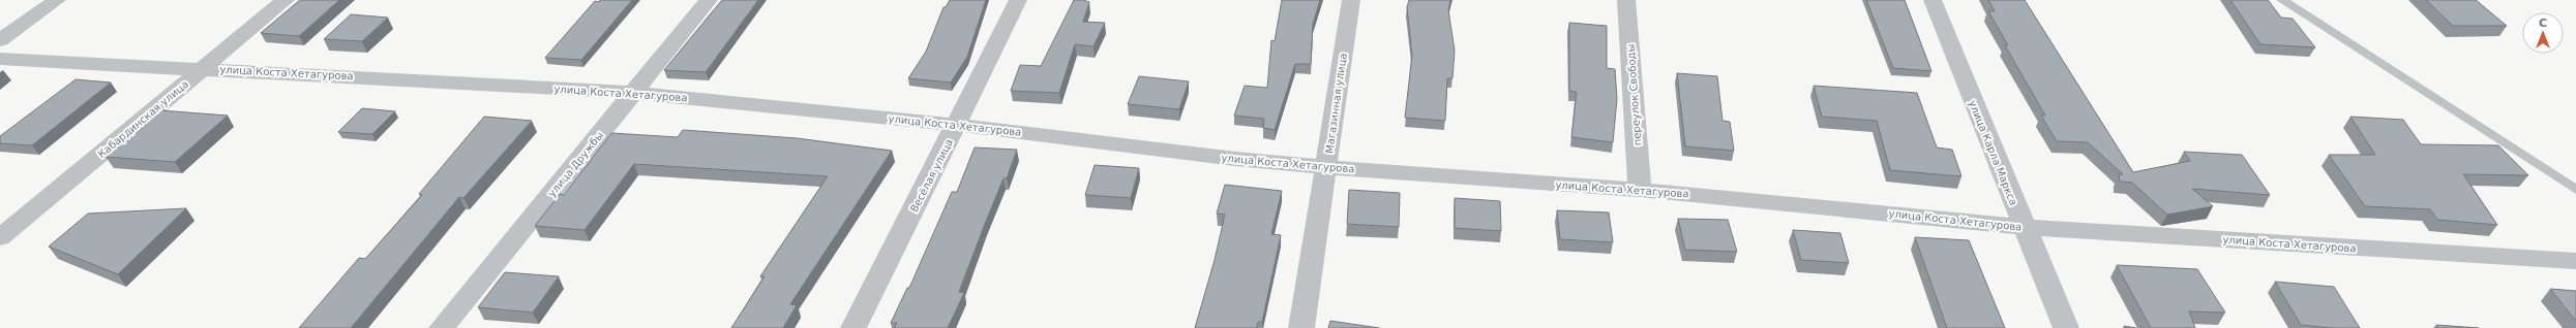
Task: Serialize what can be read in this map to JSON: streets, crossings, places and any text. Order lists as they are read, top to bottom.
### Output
{
  "streets": {
    "street": [
      "улица Коста Хетагурова",
      "переулок Свободы",
      "Магазинная улица",
      "Кабардинская улица",
      "улица Карла Маркса",
      "улица Дружбы",
      "Весёлая улица"
    ]
  },
  "crossings": [
    ["улица Коста Хетагурова", "переулок Свободы"],
    ["улица Коста Хетагурова", "Магазинная улица"],
    ["улица Коста Хетагурова", "Кабардинская улица"],
    ["улица Коста Хетагурова", "улица Карла Маркса"],
    ["улица Коста Хетагурова", "улица Дружбы"],
    ["улица Коста Хетагурова", "Весёлая улица"]
  ],
  "north": "top"
}
